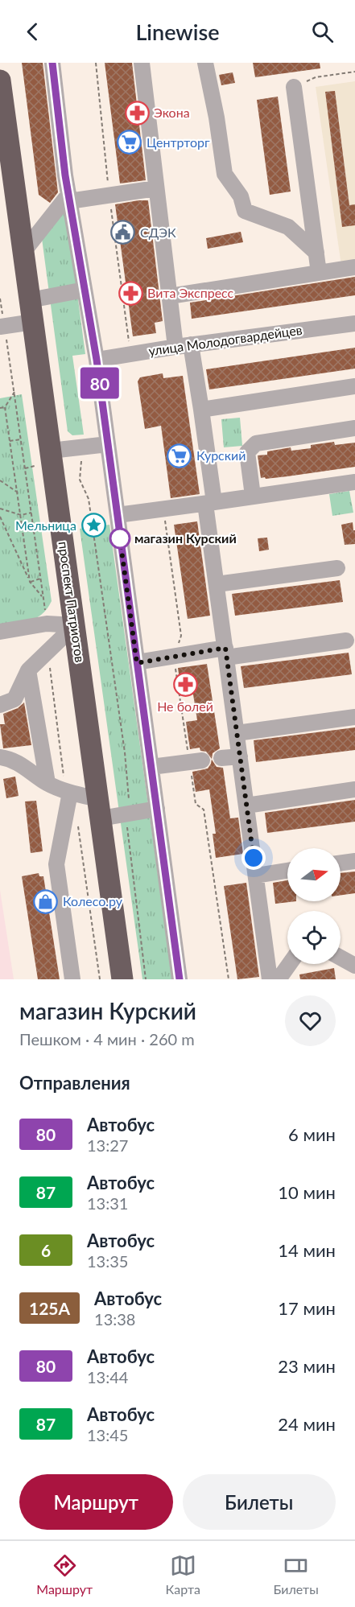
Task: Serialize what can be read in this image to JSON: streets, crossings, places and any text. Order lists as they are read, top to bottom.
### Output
{
  "streets": {
    "highway": ["проспект Патриотов"],
    "street": ["улица Молодогвардейцев"]
  },
  "places": {
    "pharmacy": ["Экона", "Вита Экспресс", "Не болей"],
    "supermarket": ["Центрторг", "Курский"],
    "public building": ["СДЭК"],
    "place": ["Мельница"],
    "other": ["магазин Курский"],
    "shop": ["Колесо.ру"]
  },
  "lines": ["bus line 80"],
  "north": "right",
  "page": {
    "header": "Linewise",
    "on_map": "80",
    "heading": [
      ["магазин Курский", "Пешком · 4 мин · 260 m"],
      "Отправления"
    ],
    "list": [
      {
        "mark": "80",
        "name": "Автобус",
        "note": "13:27",
        "value": "6 мин"
      },
      {
        "mark": "87",
        "name": "Автобус",
        "note": "13:31",
        "value": "10 мин"
      },
      {
        "mark": "6",
        "name": "Автобус",
        "note": "13:35",
        "value": "14 мин"
      },
      {
        "mark": "125А",
        "name": "Автобус",
        "note": "13:38",
        "value": "17 мин"
      },
      {
        "mark": "80",
        "name": "Автобус",
        "note": "13:44",
        "value": "23 мин"
      },
      {
        "mark": "87",
        "name": "Автобус",
        "note": "13:45",
        "value": "24 мин"
      }
    ],
    "buttons": ["Маршрут", "Билеты"],
    "tabs": ["Маршрут", "Карта", "Билеты"]
  }
}
